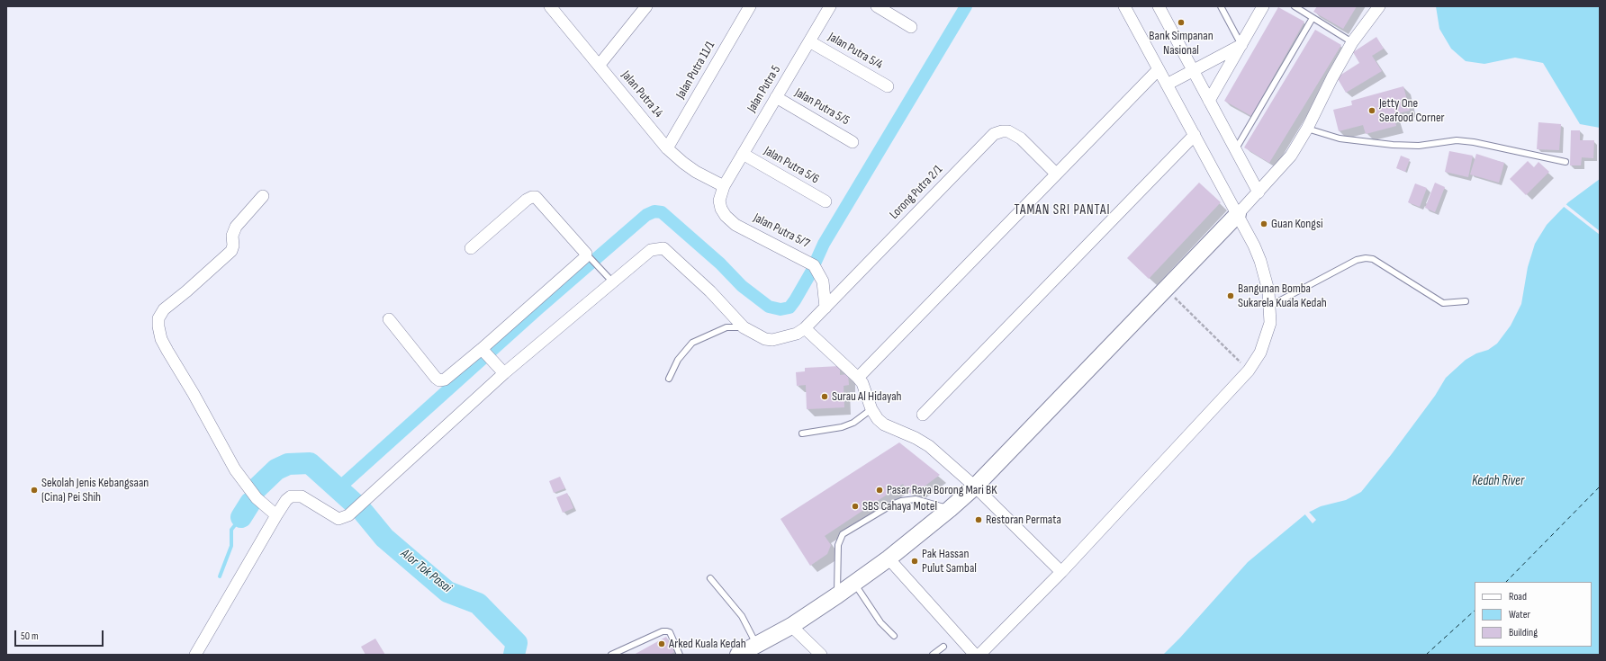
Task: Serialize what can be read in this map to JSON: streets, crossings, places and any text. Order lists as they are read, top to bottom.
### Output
{
  "streets": {
    "street": [
      "Jalan Putra 5/4",
      "Jalan Putra 11/1",
      "Jalan Putra 5",
      "Jalan Putra 14",
      "Jalan Putra 5/5",
      "Jalan Putra 5/6",
      "Lorong Putra 2/1",
      "Jalan Putra 5/7"
    ]
  },
  "crossings": [
    ["Jalan Putra 5/4", "Jalan Putra 5"],
    ["Jalan Putra 11/1", "Jalan Putra 14"],
    ["Jalan Putra 5", "Jalan Putra 14"],
    ["Jalan Putra 5", "Jalan Putra 5/5"],
    ["Jalan Putra 5", "Jalan Putra 5/6"],
    ["Jalan Putra 5", "Jalan Putra 5/7"],
    ["Jalan Putra 14", "Jalan Putra 5/7"],
    ["Lorong Putra 2/1", "Jalan Putra 5/7"]
  ],
  "districts": ["TAMAN SRI PANTAI"],
  "water": ["Kedah River", "Alor Tok Pasai"],
  "places": [
    "Bank Simpanan Nasional",
    "Jetty One Seafood Corner",
    "Guan Kongsi",
    "Bangunan Bomba Sukarela Kuala Kedah",
    "Surau Al Hidayah",
    "Sekolah Jenis Kebangsaan (Cina) Pei Shih",
    "Pasar Raya Borong Mari BK",
    "SBS Cahaya Motel",
    "Restoran Permata",
    "Pak Hassan Pulut Sambal",
    "Arked Kuala Kedah"
  ],
  "legend": ["Road", "Water", "Building"],
  "scale_bar": "50 m"
}
